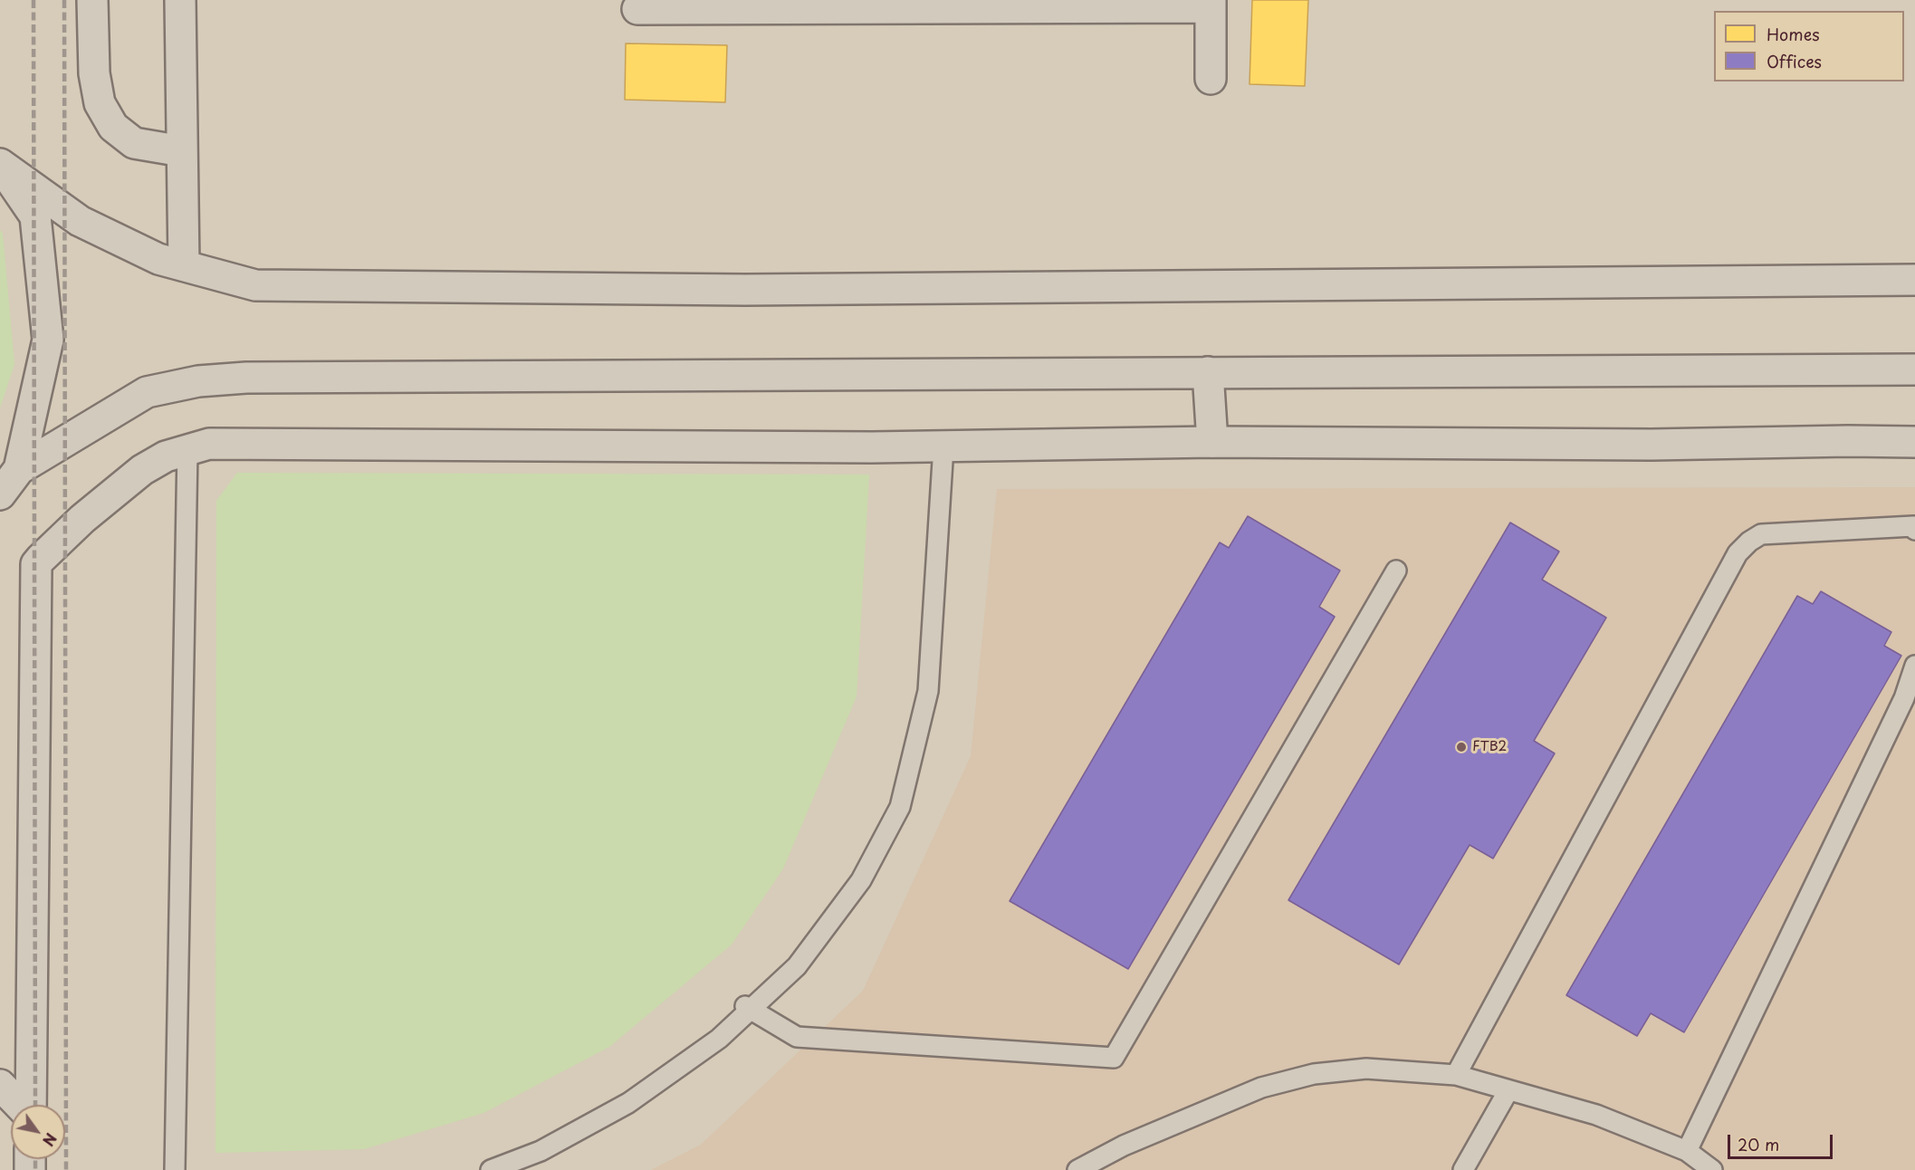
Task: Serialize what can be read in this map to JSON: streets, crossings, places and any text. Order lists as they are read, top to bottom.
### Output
{
  "places": ["FTB2"],
  "legend": ["Homes", "Offices"],
  "scale_bar": "20 m",
  "north": "bottom right"
}
